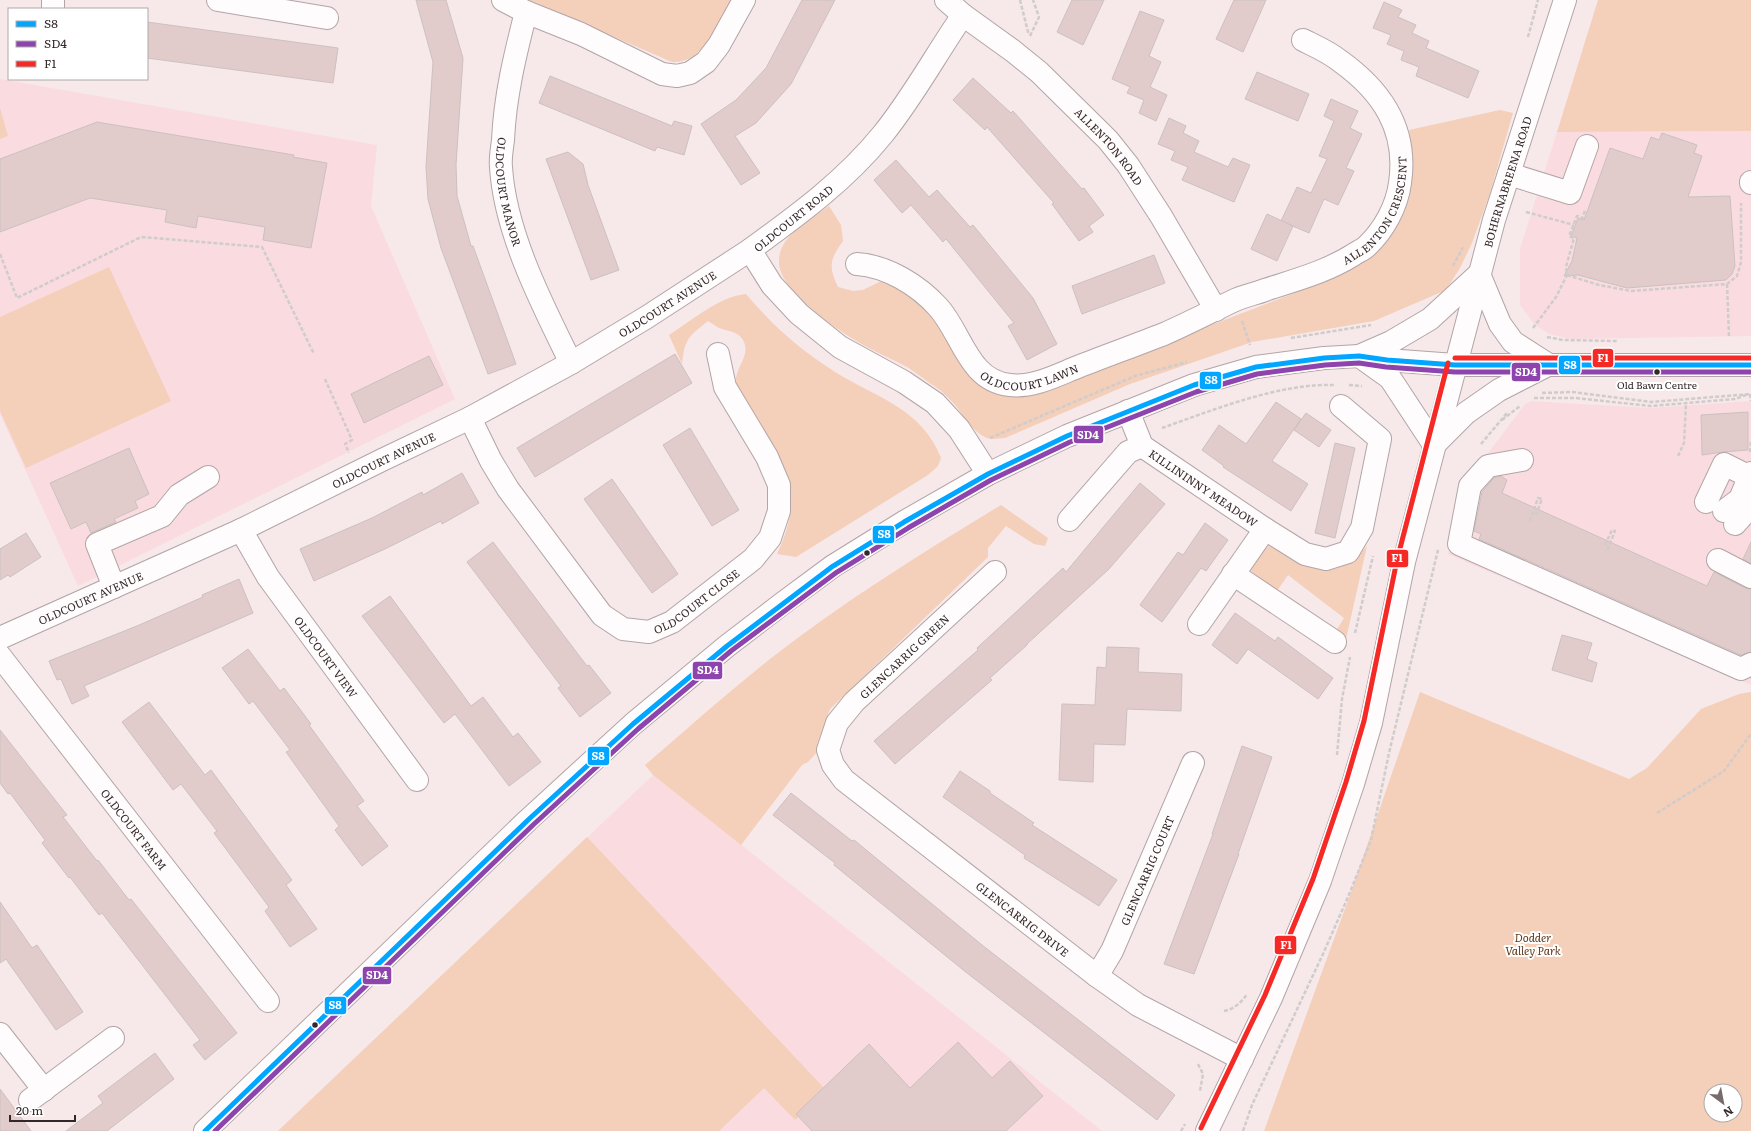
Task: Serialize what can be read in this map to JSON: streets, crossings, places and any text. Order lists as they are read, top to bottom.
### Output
{
  "streets": {
    "street": [
      "ALLENTON ROAD",
      "BOHERNABREENA ROAD",
      "OLDCOURT MANOR",
      "ALLENTON CRESCENT",
      "OLDCOURT ROAD",
      "OLDCOURT AVENUE",
      "OLDCOURT LAWN",
      "KILLININNY MEADOW",
      "OLDCOURT CLOSE",
      "GLENCARRIG GREEN",
      "OLDCOURT VIEW",
      "OLDCOURT FARM",
      "GLENCARRIG COURT",
      "GLENCARRIG DRIVE"
    ]
  },
  "crossings": [
    ["ALLENTON ROAD", "ALLENTON CRESCENT"],
    ["ALLENTON ROAD", "OLDCOURT ROAD"],
    ["ALLENTON ROAD", "OLDCOURT LAWN"],
    ["BOHERNABREENA ROAD", "GLENCARRIG DRIVE"],
    ["OLDCOURT MANOR", "OLDCOURT AVENUE"],
    ["ALLENTON CRESCENT", "OLDCOURT LAWN"],
    ["OLDCOURT ROAD", "OLDCOURT AVENUE"],
    ["OLDCOURT AVENUE", "OLDCOURT CLOSE"],
    ["OLDCOURT AVENUE", "OLDCOURT VIEW"],
    ["GLENCARRIG GREEN", "GLENCARRIG DRIVE"],
    ["GLENCARRIG COURT", "GLENCARRIG DRIVE"]
  ],
  "parks": ["Dodder Valley Park"],
  "places": ["Old Bawn Centre"],
  "lines": ["transit line S8", "transit line F1", "transit line SD4"],
  "legend": ["S8", "SD4", "F1"],
  "scale_bar": "20 m",
  "north": "bottom right"
}
